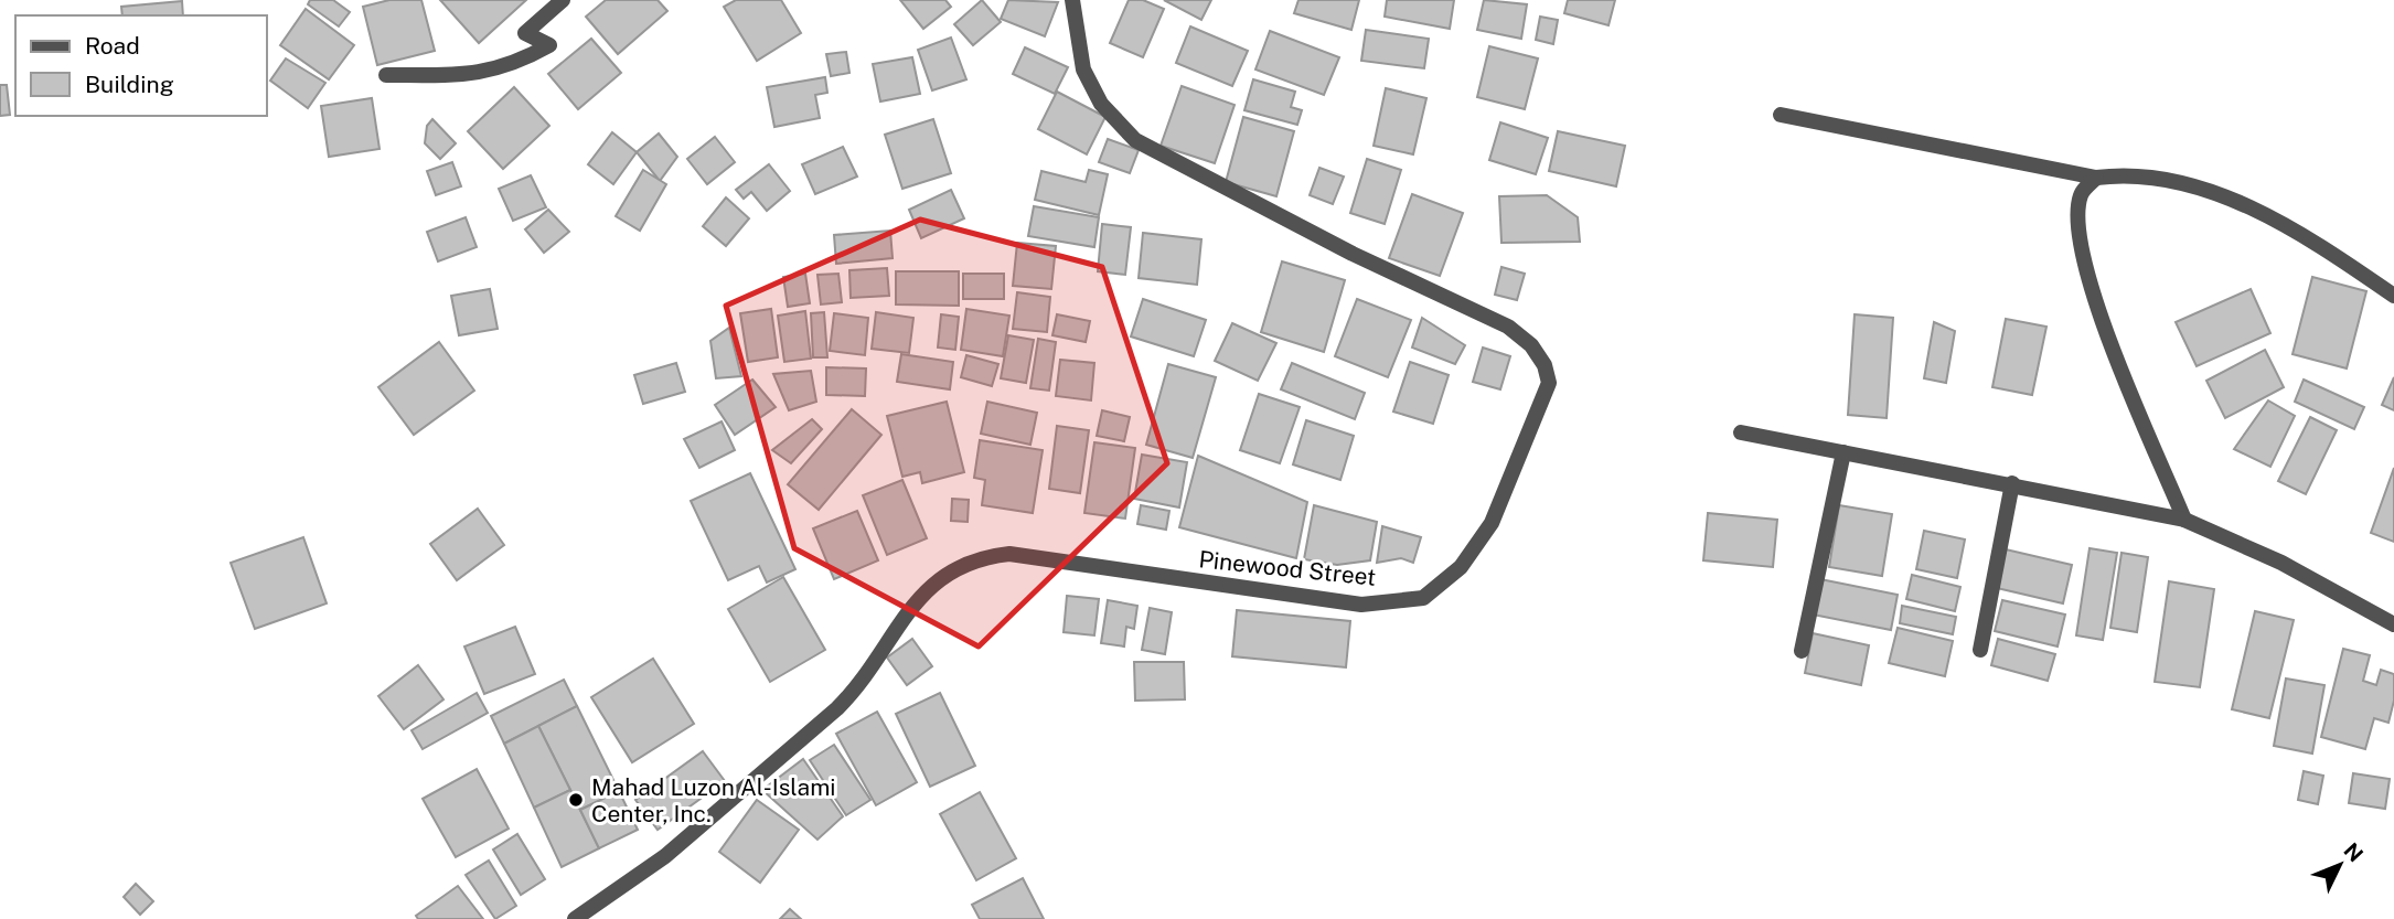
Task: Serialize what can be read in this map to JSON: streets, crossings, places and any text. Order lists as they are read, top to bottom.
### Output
{
  "streets": {
    "street": ["Pinewood Street"]
  },
  "places": ["Mahad Luzon Al-Islami Center, Inc."],
  "legend": ["Road", "Building"],
  "north": "top right"
}
